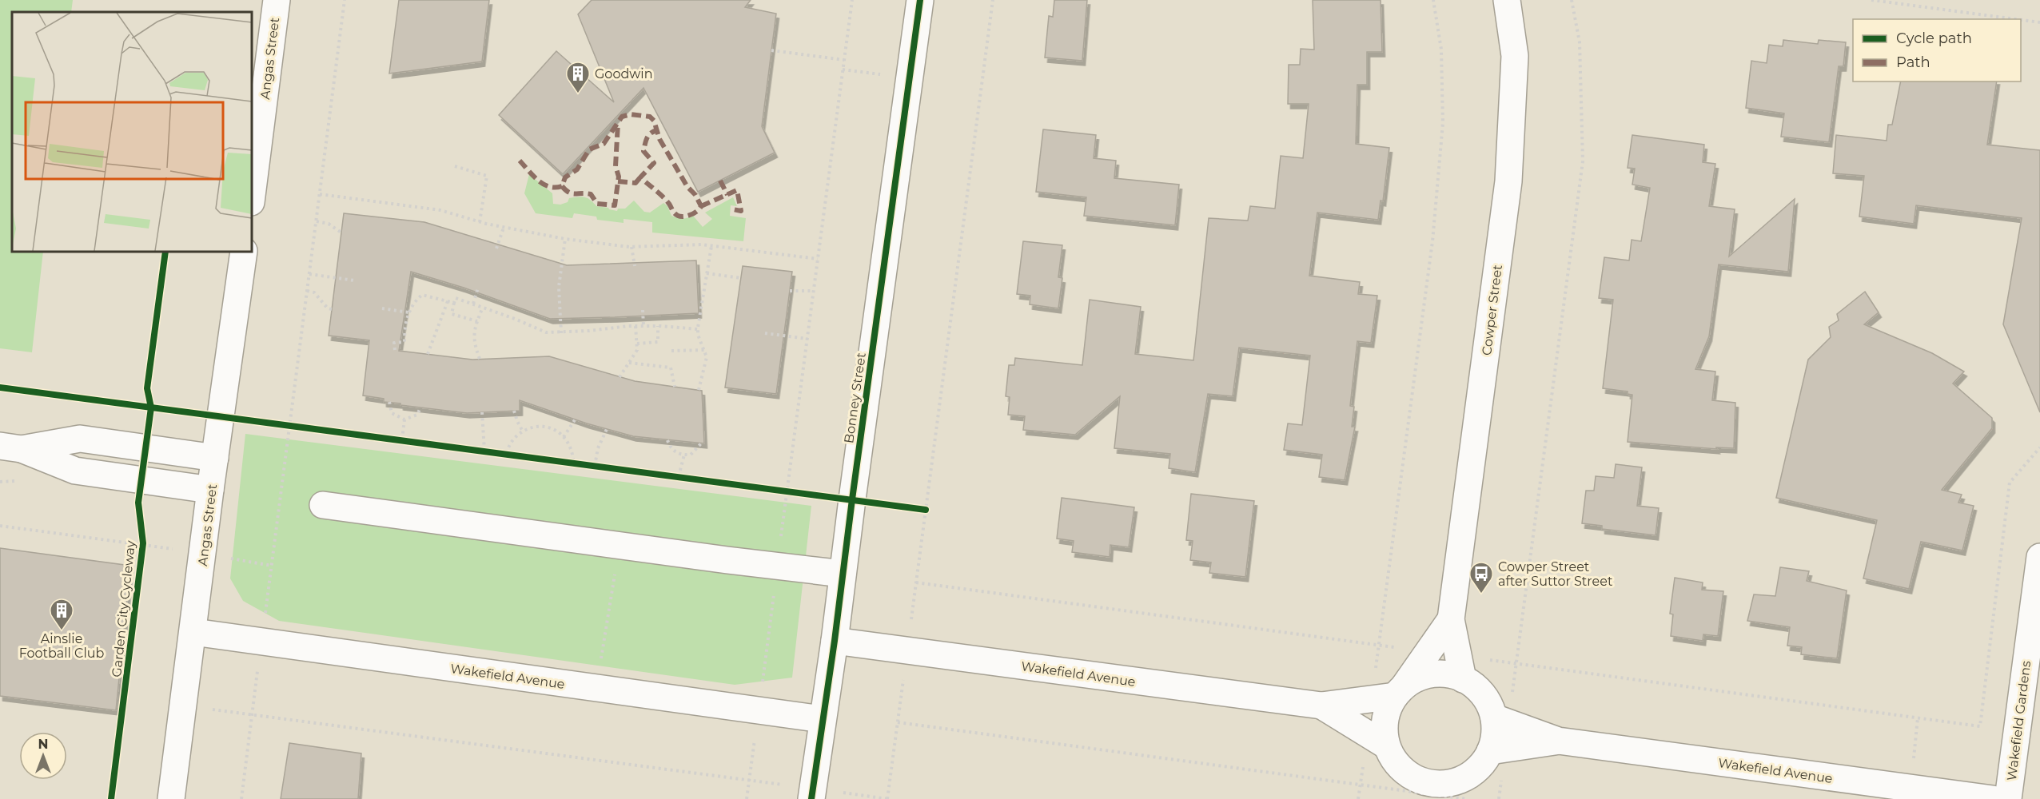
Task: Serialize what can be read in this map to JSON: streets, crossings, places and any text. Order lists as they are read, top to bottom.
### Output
{
  "streets": {
    "street": [
      "Angas Street",
      "Cowper Street",
      "Bonney Street",
      "Wakefield Avenue",
      "Wakefield Gardens"
    ],
    "cycle path": ["Garden City Cycleway"]
  },
  "crossings": [
    ["Angas Street", "Wakefield Avenue"],
    ["Cowper Street", "Wakefield Avenue"],
    ["Bonney Street", "Wakefield Avenue"]
  ],
  "places": {
    "building": ["Goodwin", "Ainslie Football Club"],
    "bus stop": ["Cowper Street after Suttor Street"]
  },
  "legend": ["Cycle path", "Path"],
  "north": "top"
}
